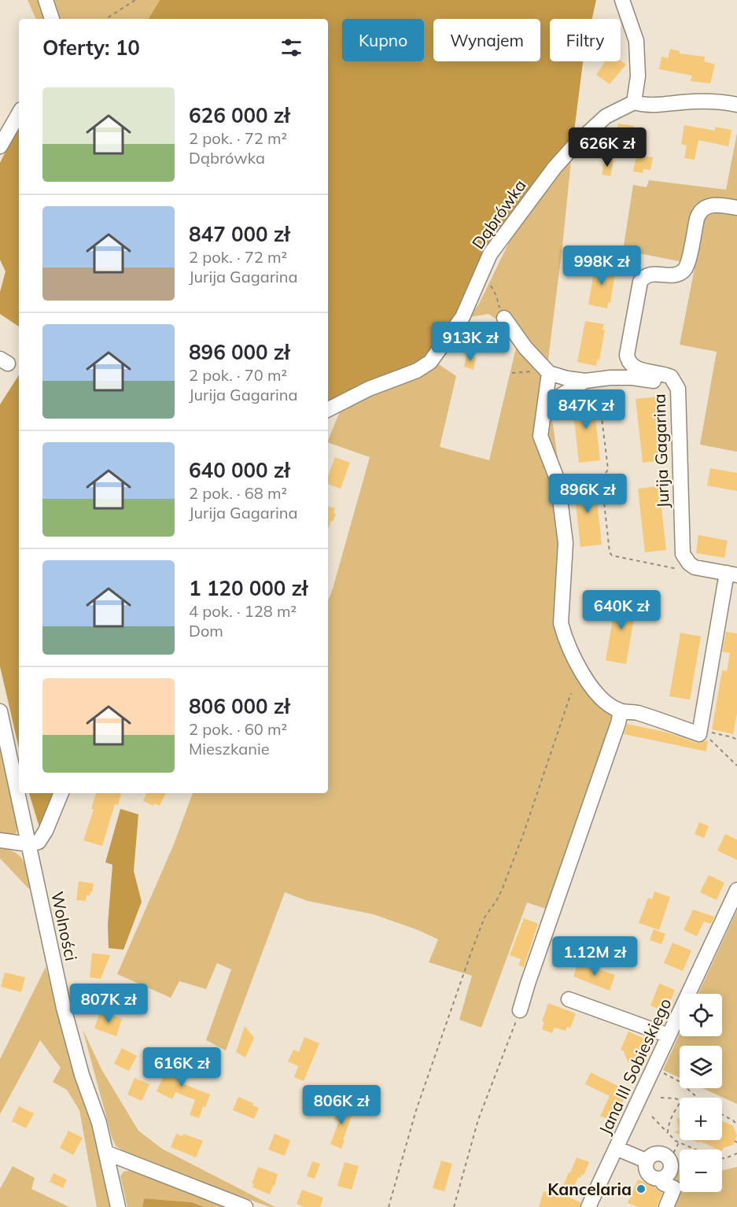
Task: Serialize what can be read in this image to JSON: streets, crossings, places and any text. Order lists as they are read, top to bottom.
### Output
{
  "streets": {
    "street": [
      "Dąbrówka",
      "Jurija Gagarina",
      "Wolności",
      "Jana III Sobieskiego"
    ]
  },
  "places": ["Kancelaria"],
  "page": {
    "chip": ["Kupno", "Wynajem", "Filtry"],
    "heading": "Oferty: 10",
    "list": [
      {
        "name": "626 000 zł",
        "note": "2 pok. · 72 m² · Dąbrówka"
      },
      {
        "name": "847 000 zł",
        "note": "2 pok. · 72 m² · Jurija Gagarina"
      },
      {
        "name": "896 000 zł",
        "note": "2 pok. · 70 m² · Jurija Gagarina"
      },
      {
        "name": "640 000 zł",
        "note": "2 pok. · 68 m² · Jurija Gagarina"
      },
      {
        "name": "1 120 000 zł",
        "note": "4 pok. · 128 m² · Dom"
      },
      {
        "name": "806 000 zł",
        "note": "2 pok. · 60 m² · Mieszkanie"
      }
    ],
    "price": [
      "626K zł",
      "998K zł",
      "913K zł",
      "847K zł",
      "896K zł",
      "640K zł",
      "1.12M zł",
      "807K zł",
      "616K zł",
      "806K zł"
    ],
    "map_buttons": ["+", "−"]
  }
}
